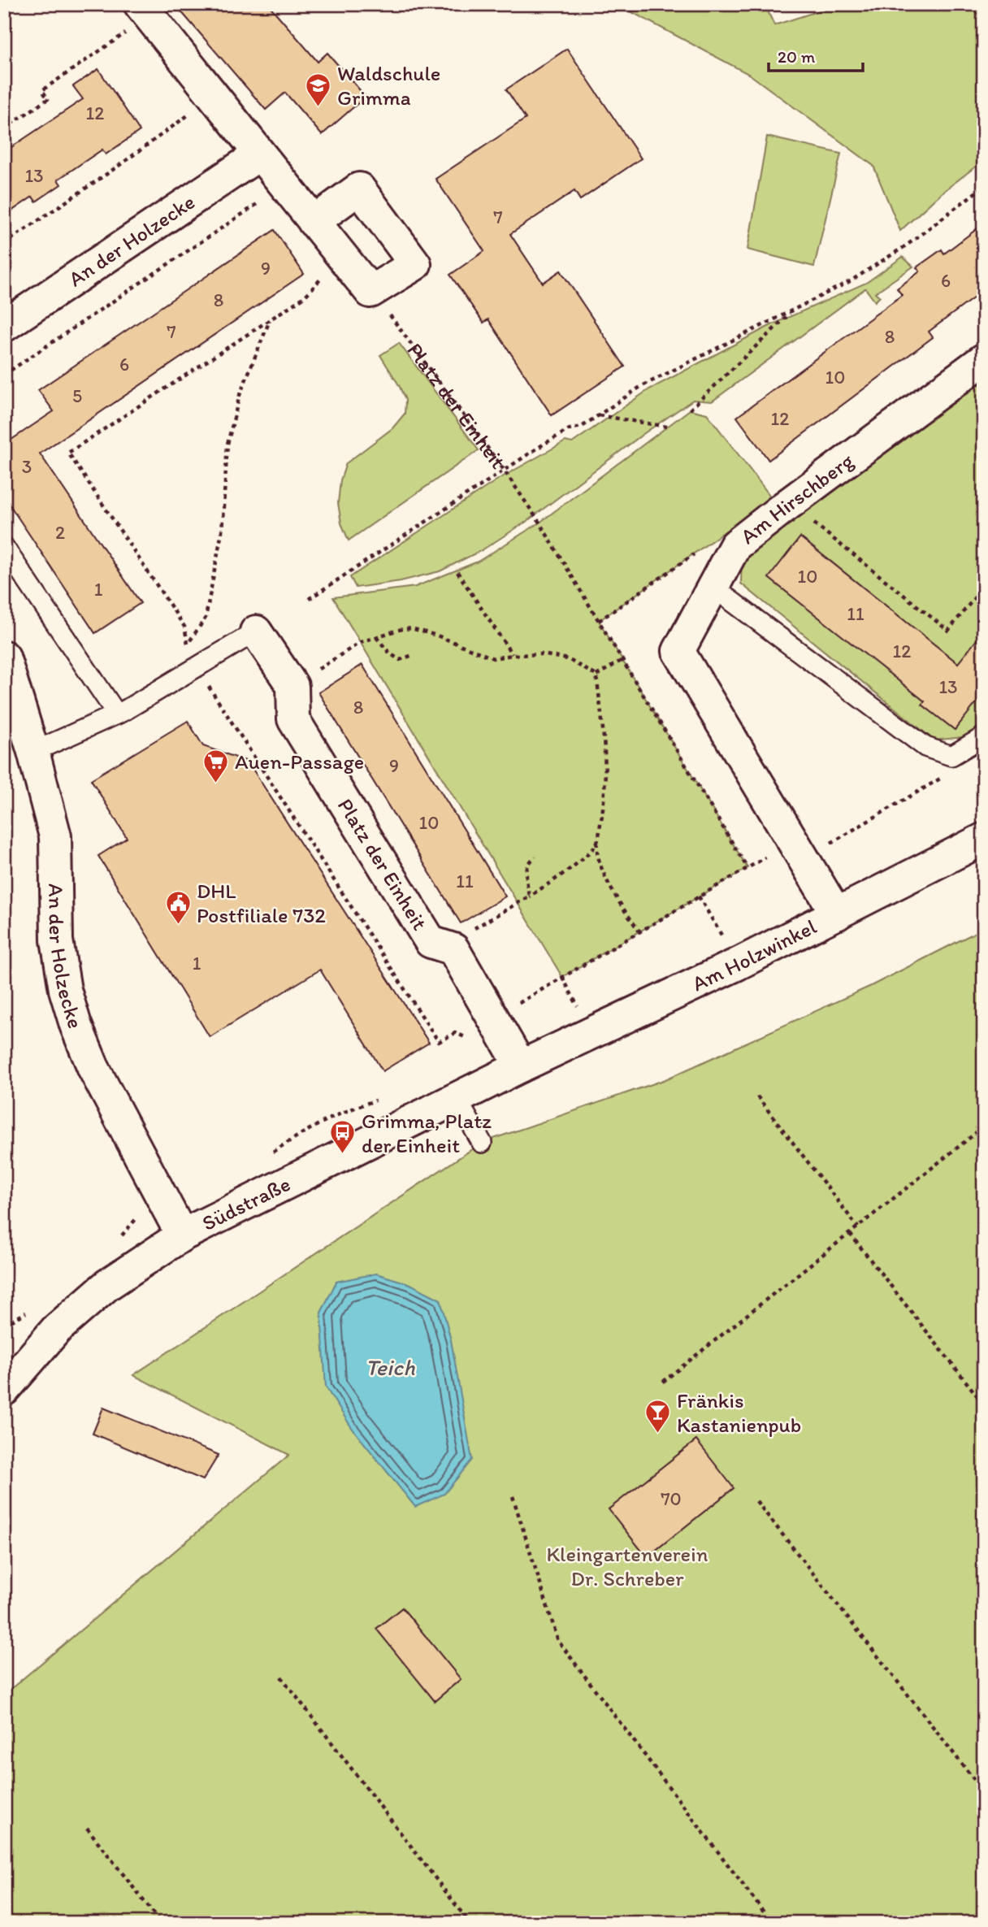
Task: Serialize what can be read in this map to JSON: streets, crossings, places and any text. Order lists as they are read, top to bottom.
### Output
{
  "streets": {
    "street": [
      "An der Holzecke",
      "Platz der Einheit",
      "Am Hirschberg",
      "Am Holzwinkel",
      "Südstraße"
    ]
  },
  "crossings": [
    ["An der Holzecke", "Platz der Einheit"],
    ["An der Holzecke", "Südstraße"],
    ["Platz der Einheit", "Am Holzwinkel"],
    ["Platz der Einheit", "Südstraße"],
    ["Am Hirschberg", "Am Holzwinkel"],
    ["Am Holzwinkel", "Südstraße"]
  ],
  "water": ["Teich"],
  "parks": ["Kleingartenverein Dr. Schreber"],
  "places": {
    "school or university": ["Waldschule Grimma"],
    "supermarket": ["Auen-Passage"],
    "public building": ["DHL Postfiliale 732"],
    "bus stop": ["Grimma, Platz der Einheit"],
    "bar": ["Fränkis Kastanienpub"]
  },
  "house_numbers": [
    "12",
    "13",
    "7",
    "9",
    "6",
    "8",
    "7",
    "8",
    "6",
    "10",
    "5",
    "12",
    "3",
    "2",
    "10",
    "1",
    "11",
    "12",
    "13",
    "8",
    "9",
    "10",
    "11",
    "1",
    "70"
  ],
  "scale_bar": "20 m"
}
